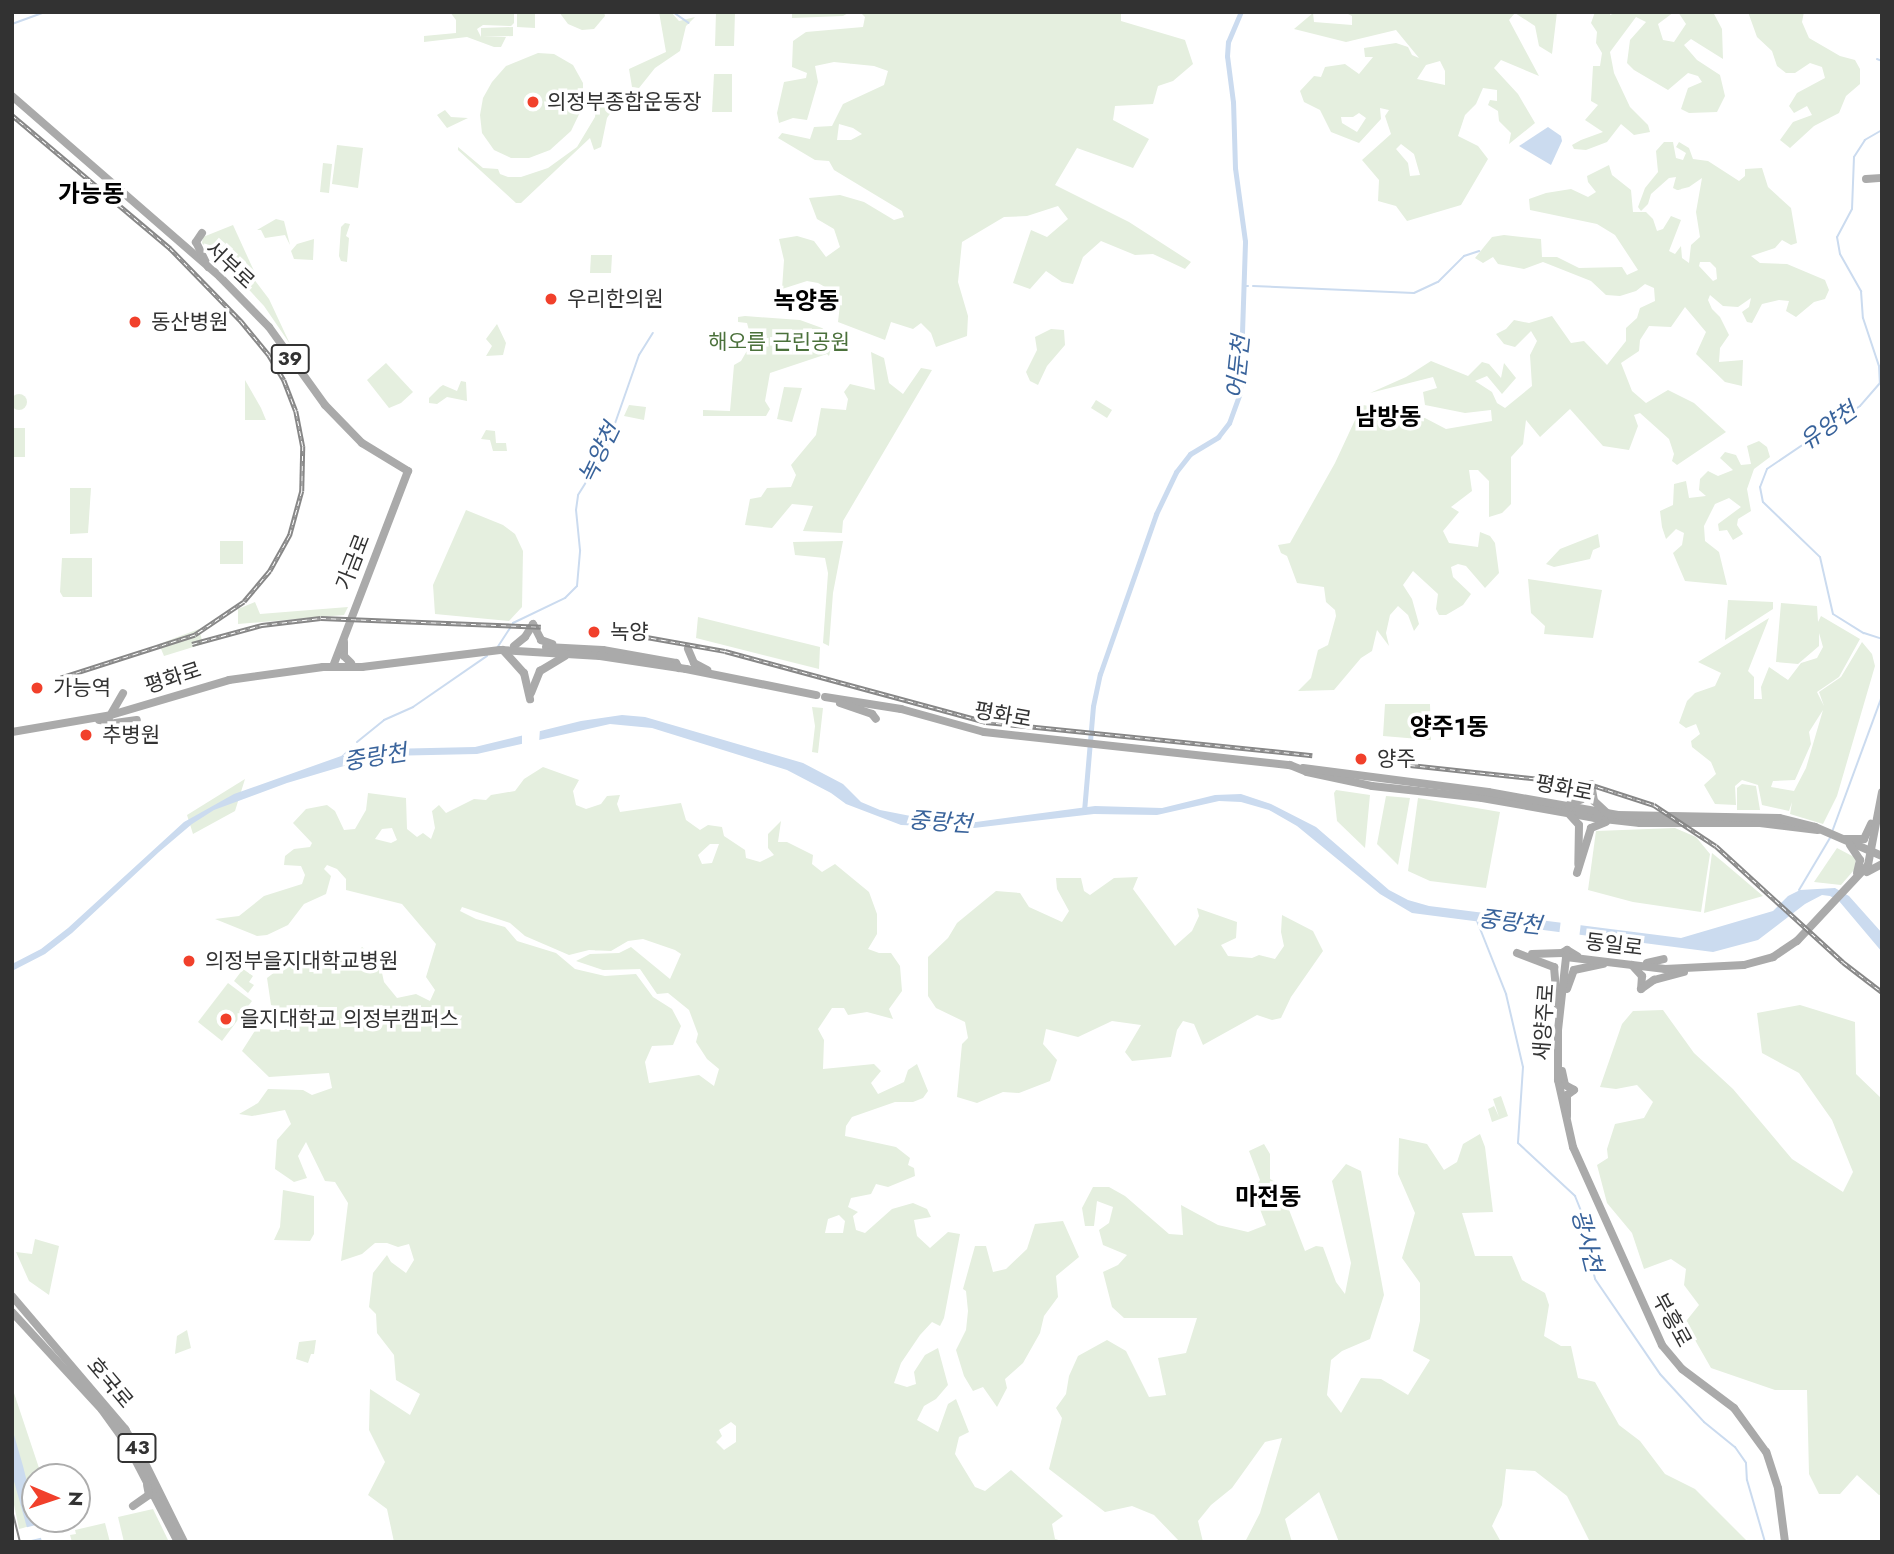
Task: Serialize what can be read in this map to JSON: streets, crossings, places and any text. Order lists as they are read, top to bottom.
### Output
{
  "streets": {
    "main road": [
      "서부로",
      "39",
      "가금로",
      "평화로",
      "동일로",
      "새양주로",
      "부흥로",
      "호국로",
      "43"
    ]
  },
  "crossings": [
    ["서부로", "가금로"],
    ["가금로", "평화로"],
    ["동일로", "새양주로"],
    ["새양주로", "부흥로"]
  ],
  "districts": [
    "가능동",
    "녹양동",
    "남방동",
    "양주1동",
    "마전동"
  ],
  "water": [
    "어둔천",
    "유양천",
    "녹양천",
    "중랑천",
    "광사천"
  ],
  "parks": ["해오름 근린공원"],
  "places": [
    "의정부종합운동장",
    "우리한의원",
    "동산병원",
    "녹양",
    "가능역",
    "추병원",
    "양주",
    "의정부을지대학교병원",
    "을지대학교 의정부캠퍼스"
  ],
  "north": "right"
}
